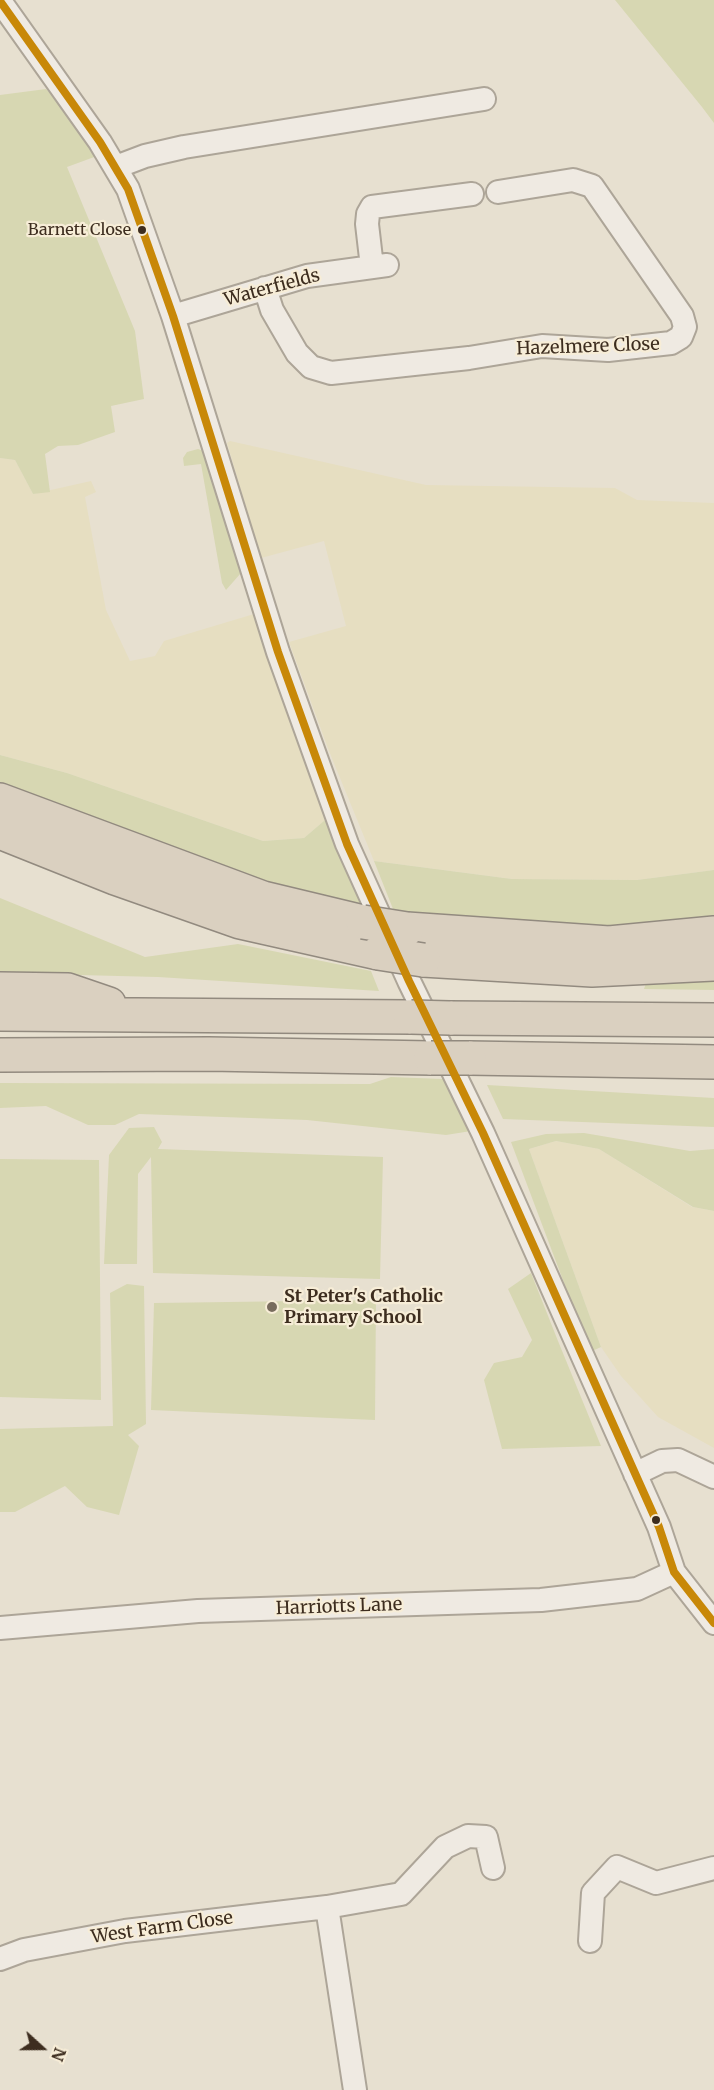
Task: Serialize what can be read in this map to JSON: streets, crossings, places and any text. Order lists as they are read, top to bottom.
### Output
{
  "streets": {
    "street": [
      "Waterfields",
      "Hazelmere Close",
      "Harriotts Lane",
      "West Farm Close"
    ]
  },
  "crossings": [
    ["Waterfields", "Hazelmere Close"]
  ],
  "places": ["Barnett Close", "St Peter's Catholic Primary School"],
  "north": "right"
}
